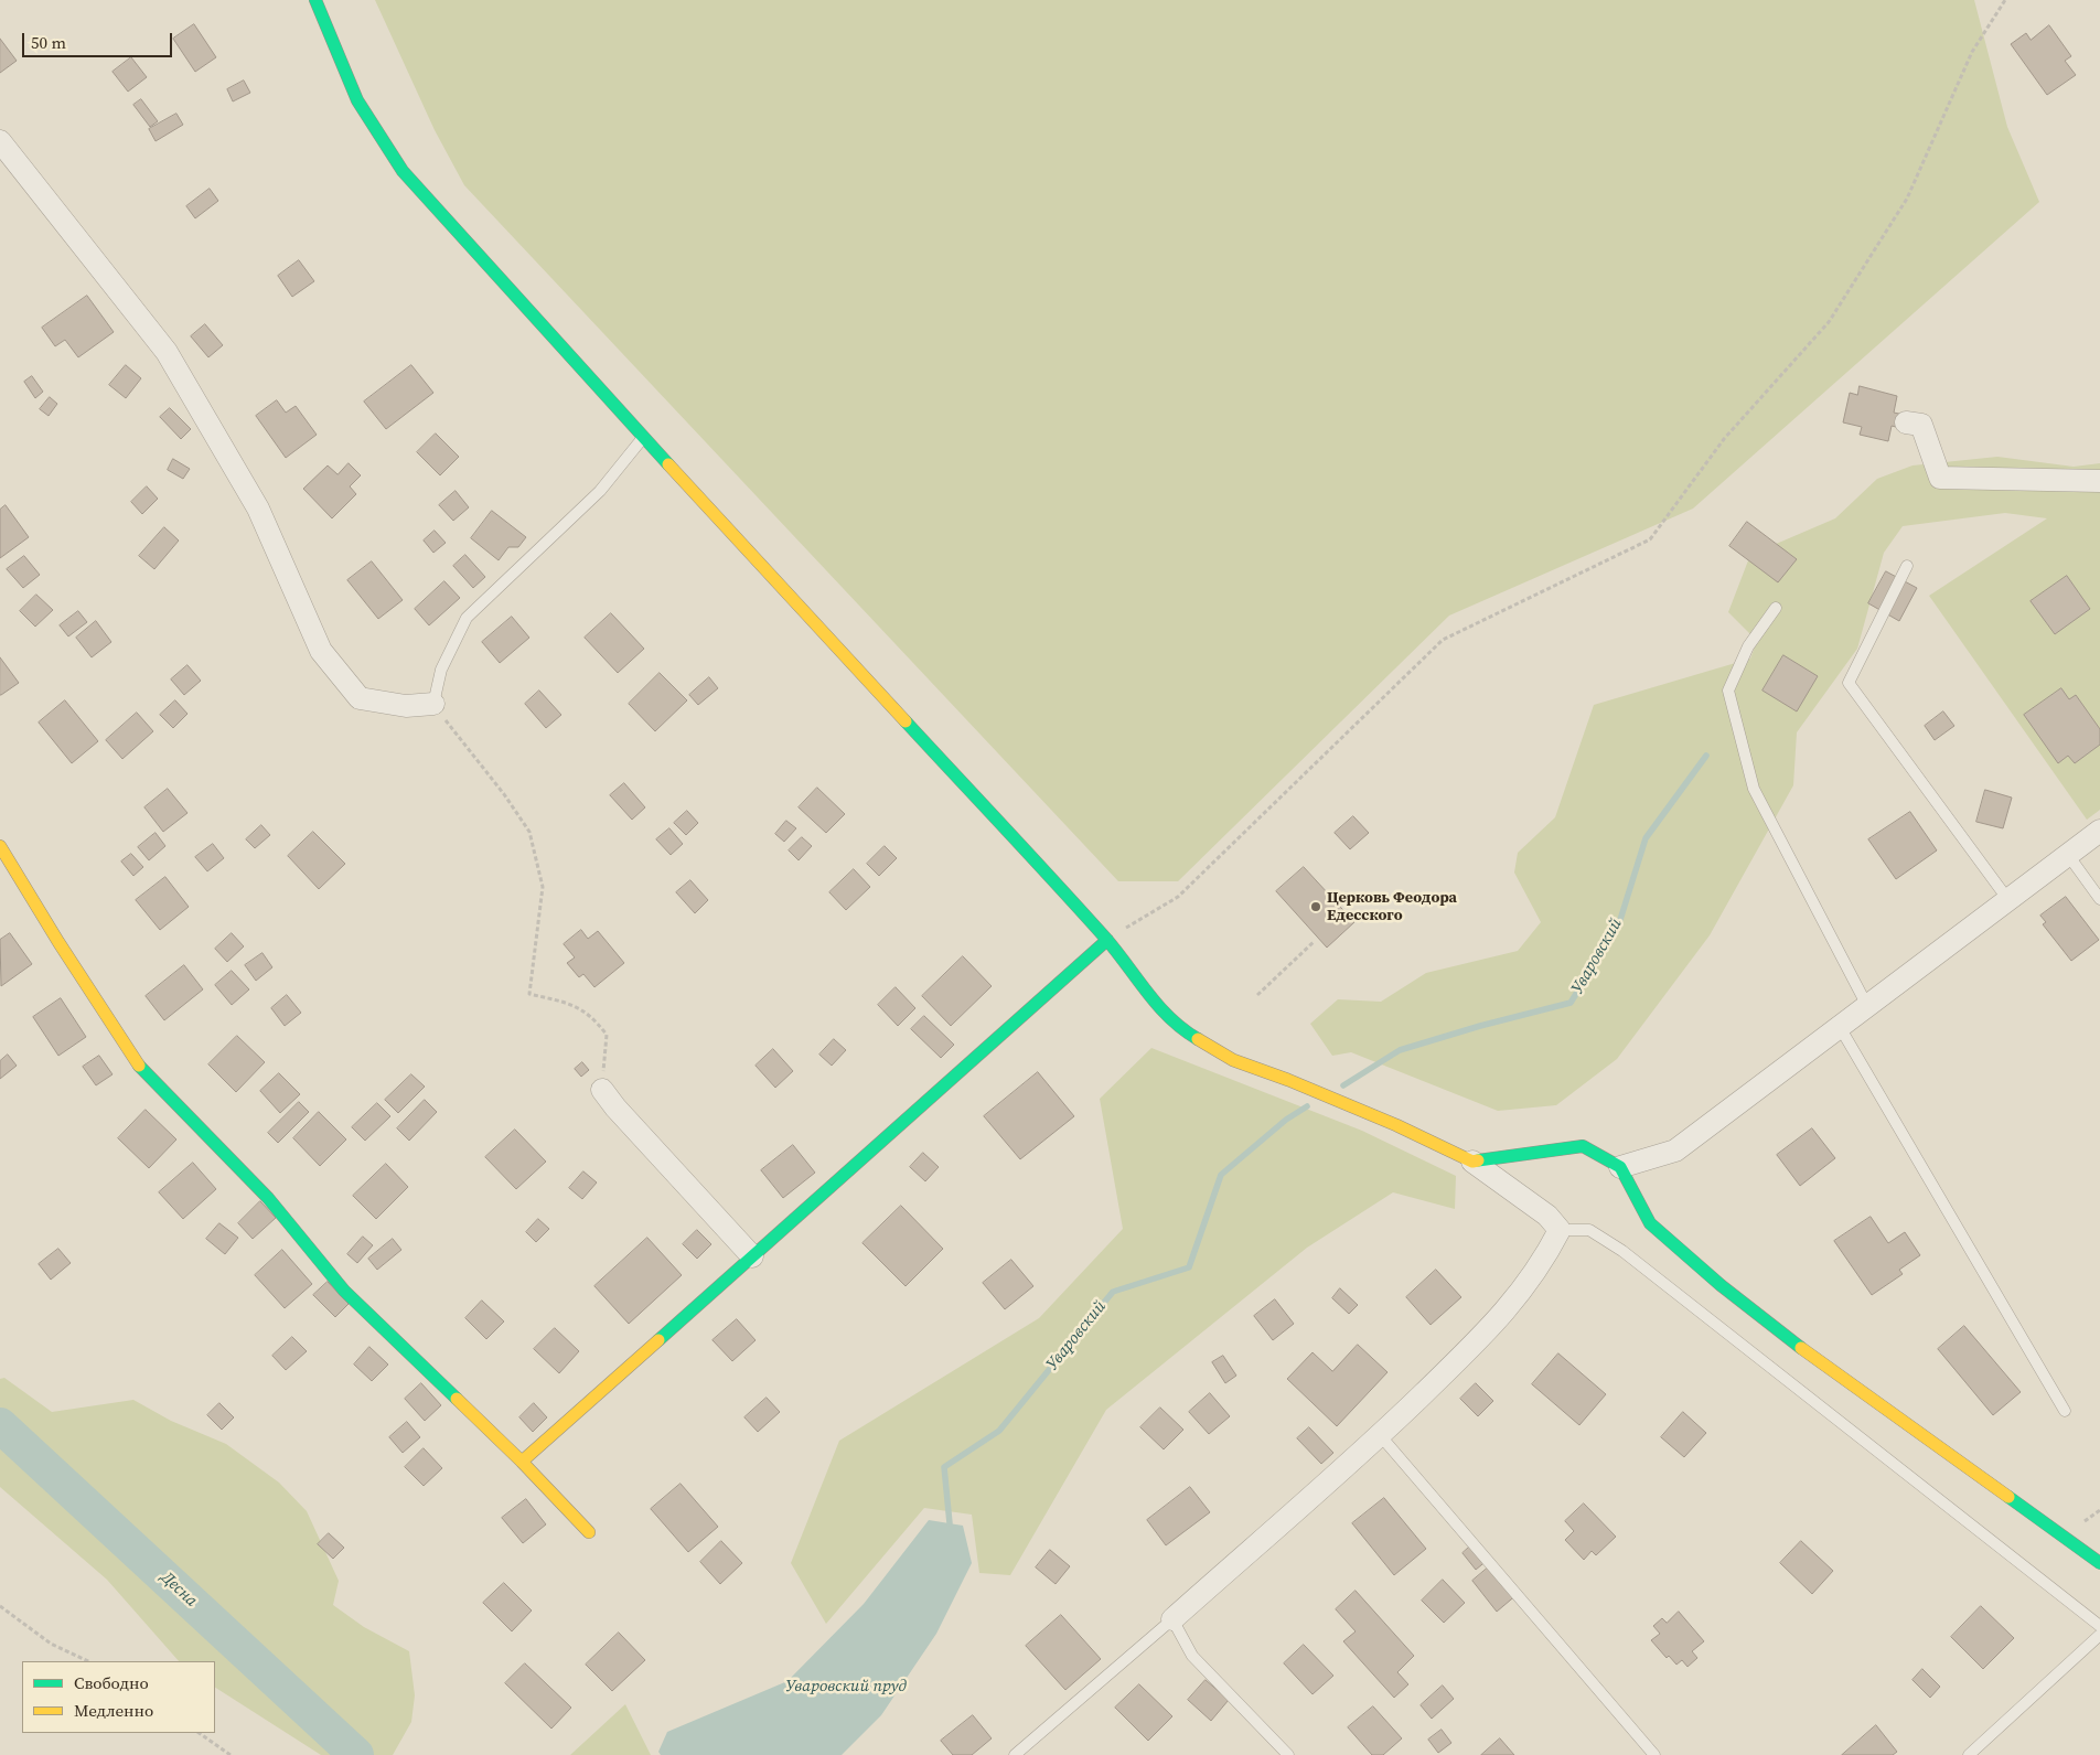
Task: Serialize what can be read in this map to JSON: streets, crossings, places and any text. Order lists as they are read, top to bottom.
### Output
{
  "water": ["Уваровский", "Десна", "Уваровский пруд"],
  "places": ["Церковь Феодора Едесского"],
  "legend": ["Свободно", "Медленно"],
  "scale_bar": "50 m"
}
